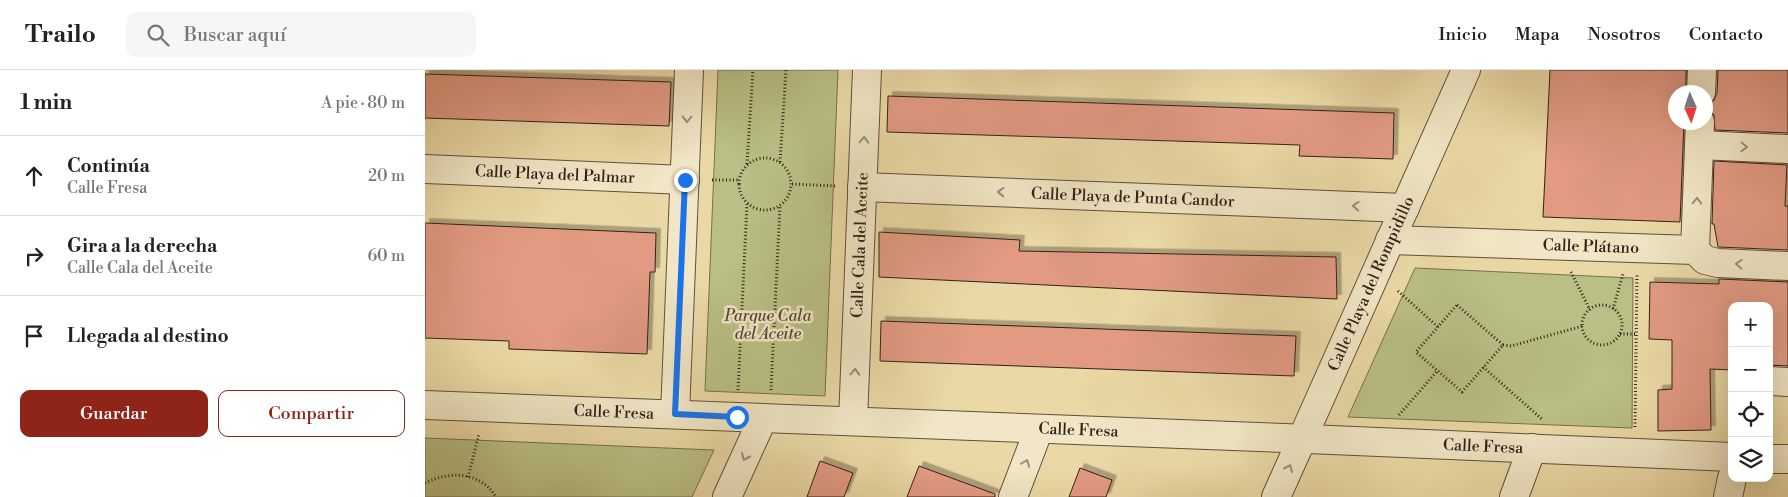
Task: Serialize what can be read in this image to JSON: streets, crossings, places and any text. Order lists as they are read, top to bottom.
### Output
{
  "streets": {
    "street": [
      "Calle Playa del Palmar",
      "Calle Playa de Punta Candor",
      "Calle Cala del Aceite",
      "Calle Plátano",
      "Calle Playa del Rompidillo",
      "Calle Fresa"
    ]
  },
  "crossings": [
    ["Calle Playa de Punta Candor", "Calle Cala del Aceite"],
    ["Calle Playa de Punta Candor", "Calle Playa del Rompidillo"],
    ["Calle Cala del Aceite", "Calle Fresa"],
    ["Calle Plátano", "Calle Playa del Rompidillo"],
    ["Calle Playa del Rompidillo", "Calle Fresa"]
  ],
  "one_way": ["Calle Playa de Punta Candor"],
  "parks": ["Parque Cala del Aceite"],
  "north": "bottom",
  "page": {
    "header": "Trailo",
    "search": "Buscar aquí",
    "nav": [
      "Inicio",
      "Mapa",
      "Nosotros",
      "Contacto"
    ],
    "heading": ["1 min", "A pie · 80 m"],
    "list": [
      ["Continúa", "Calle Fresa", "20 m"],
      ["Gira a la derecha", "Calle Cala del Aceite", "60 m"],
      "Llegada al destino"
    ],
    "map_buttons": ["+", "−"],
    "buttons": ["Guardar", "Compartir"]
  }
}
